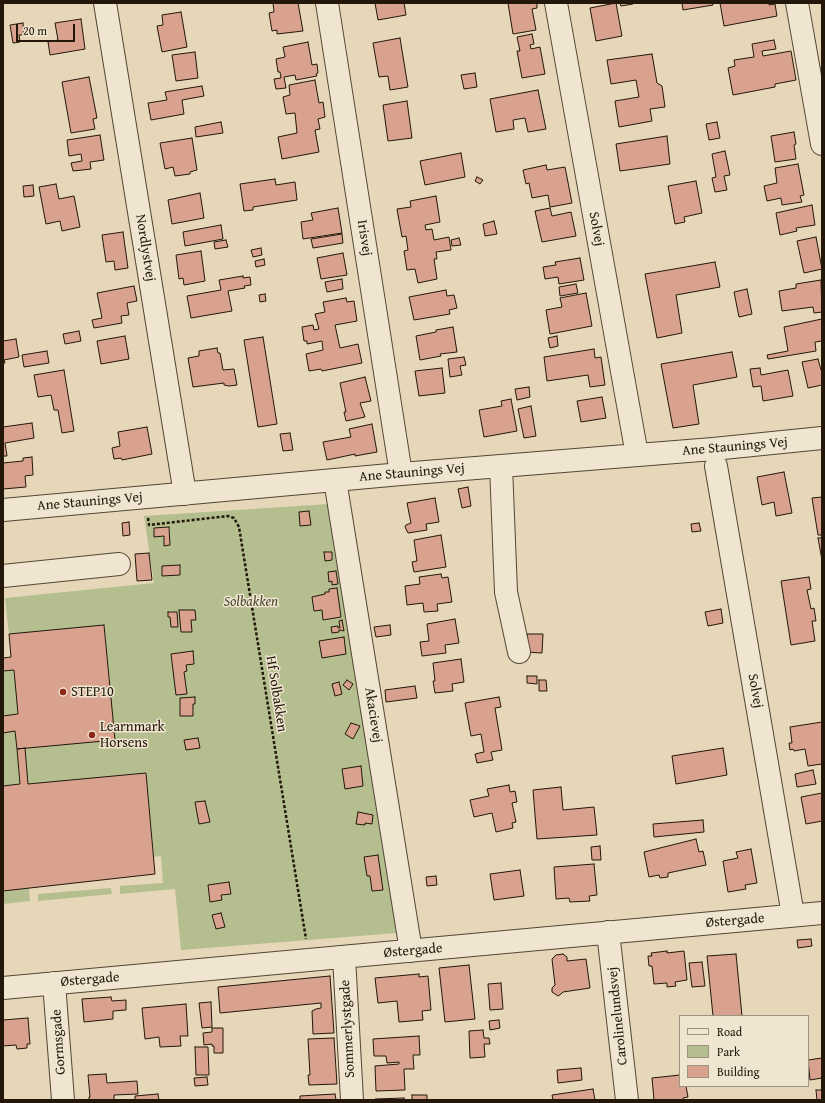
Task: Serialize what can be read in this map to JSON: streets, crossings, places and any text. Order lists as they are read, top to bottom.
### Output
{
  "streets": {
    "street": [
      "Solvej",
      "Irisvej",
      "Nordlystvej",
      "Ane Staunings Vej",
      "Akacievej",
      "Østergade",
      "Carolinelundsvej",
      "Sommerlystgade",
      "Gormsgade"
    ],
    "path": ["Hf Solbakken"]
  },
  "crossings": [
    ["Solvej", "Ane Staunings Vej"],
    ["Solvej", "Østergade"],
    ["Irisvej", "Ane Staunings Vej"],
    ["Nordlystvej", "Ane Staunings Vej"],
    ["Ane Staunings Vej", "Akacievej"],
    ["Hf Solbakken", "Østergade"],
    ["Akacievej", "Østergade"],
    ["Østergade", "Carolinelundsvej"],
    ["Østergade", "Sommerlystgade"],
    ["Østergade", "Gormsgade"]
  ],
  "parks": ["Solbakken"],
  "places": ["STEP10", "Learnmark Horsens"],
  "legend": ["Road", "Park", "Building"],
  "scale_bar": "20 m"
}
